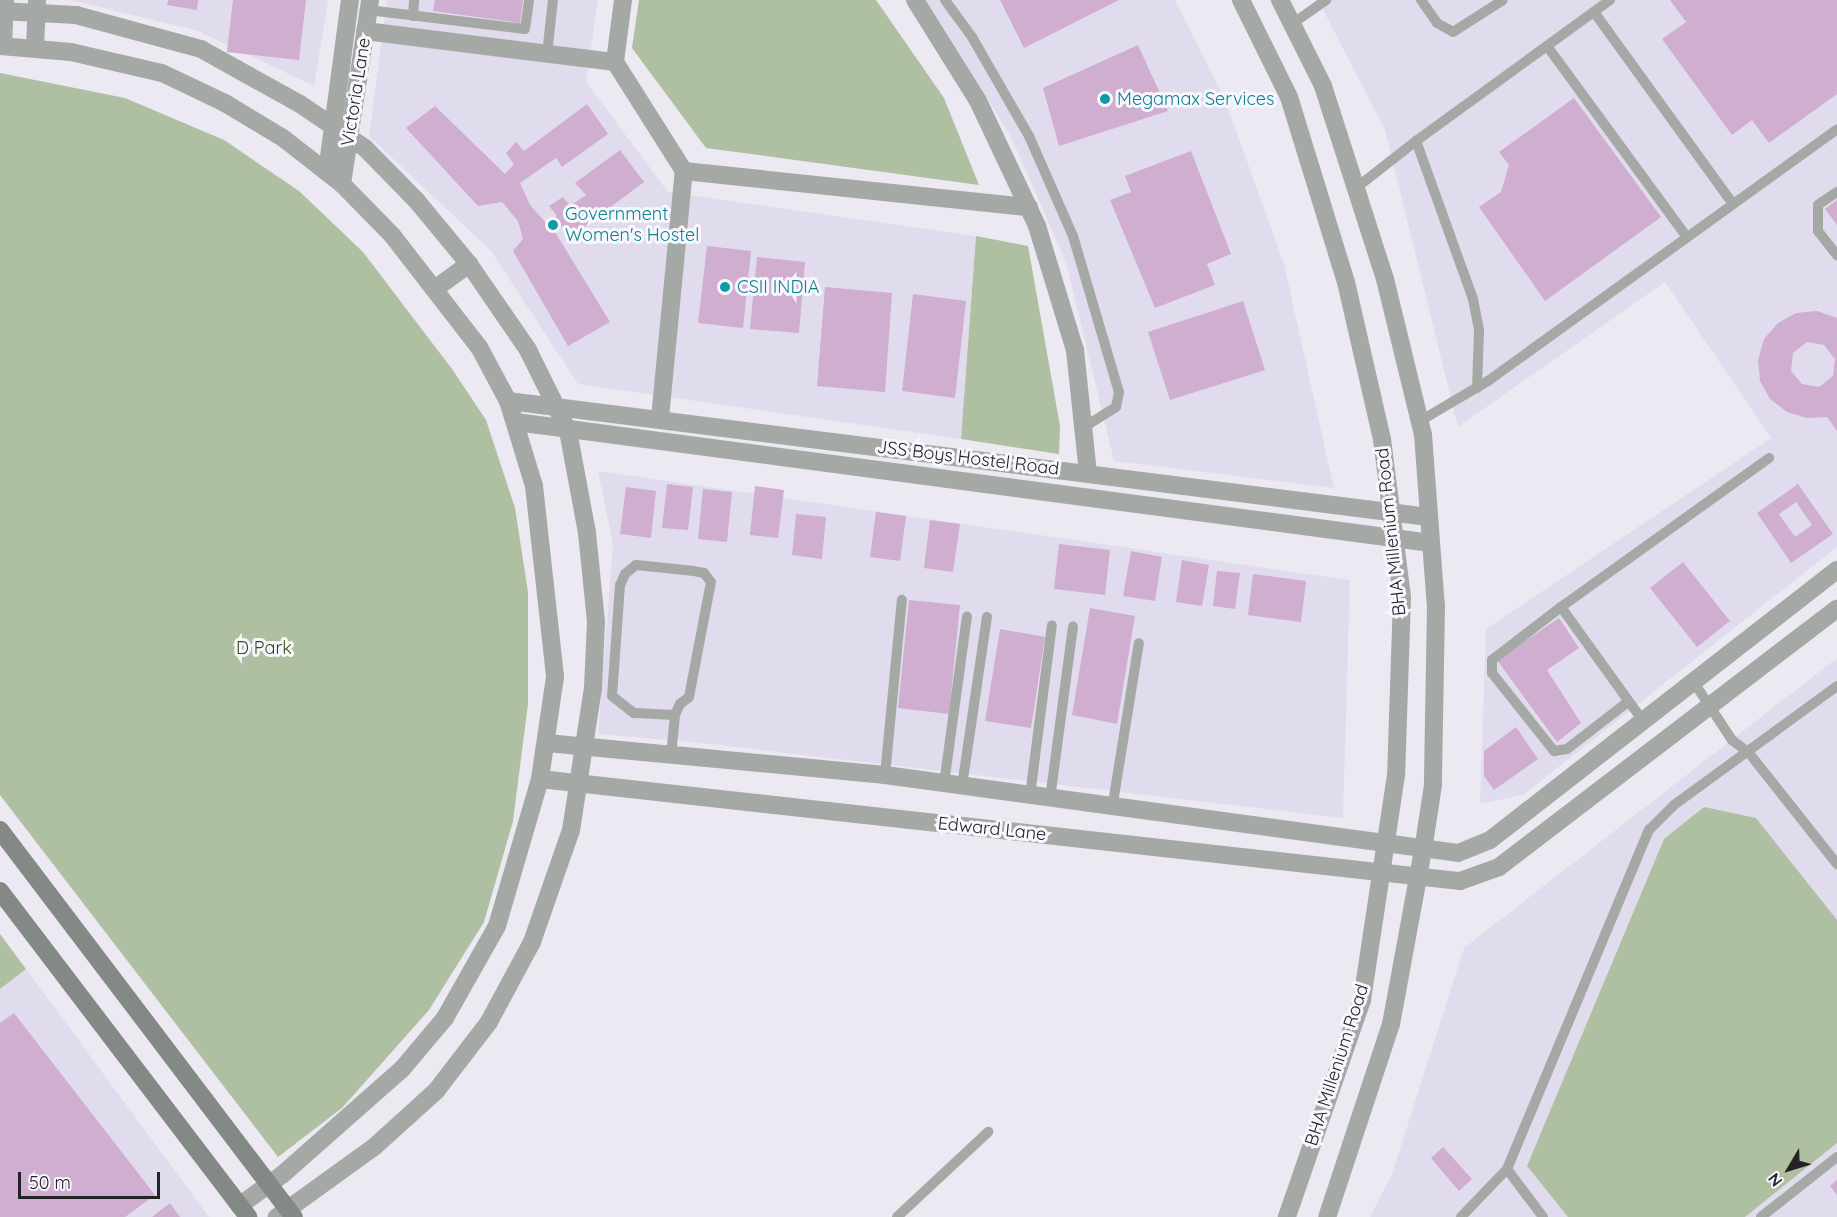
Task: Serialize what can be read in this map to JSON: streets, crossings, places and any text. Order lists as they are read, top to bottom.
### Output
{
  "streets": {
    "street": [
      "Victoria Lane",
      "JSS Boys Hostel Road",
      "BHA Millenium Road",
      "Edward Lane"
    ]
  },
  "crossings": [
    ["JSS Boys Hostel Road", "BHA Millenium Road"],
    ["BHA Millenium Road", "Edward Lane"]
  ],
  "parks": ["D Park"],
  "places": ["Megamax Services", "Government Women's Hostel", "CSII INDIA"],
  "scale_bar": "50 m",
  "north": "bottom left"
}
